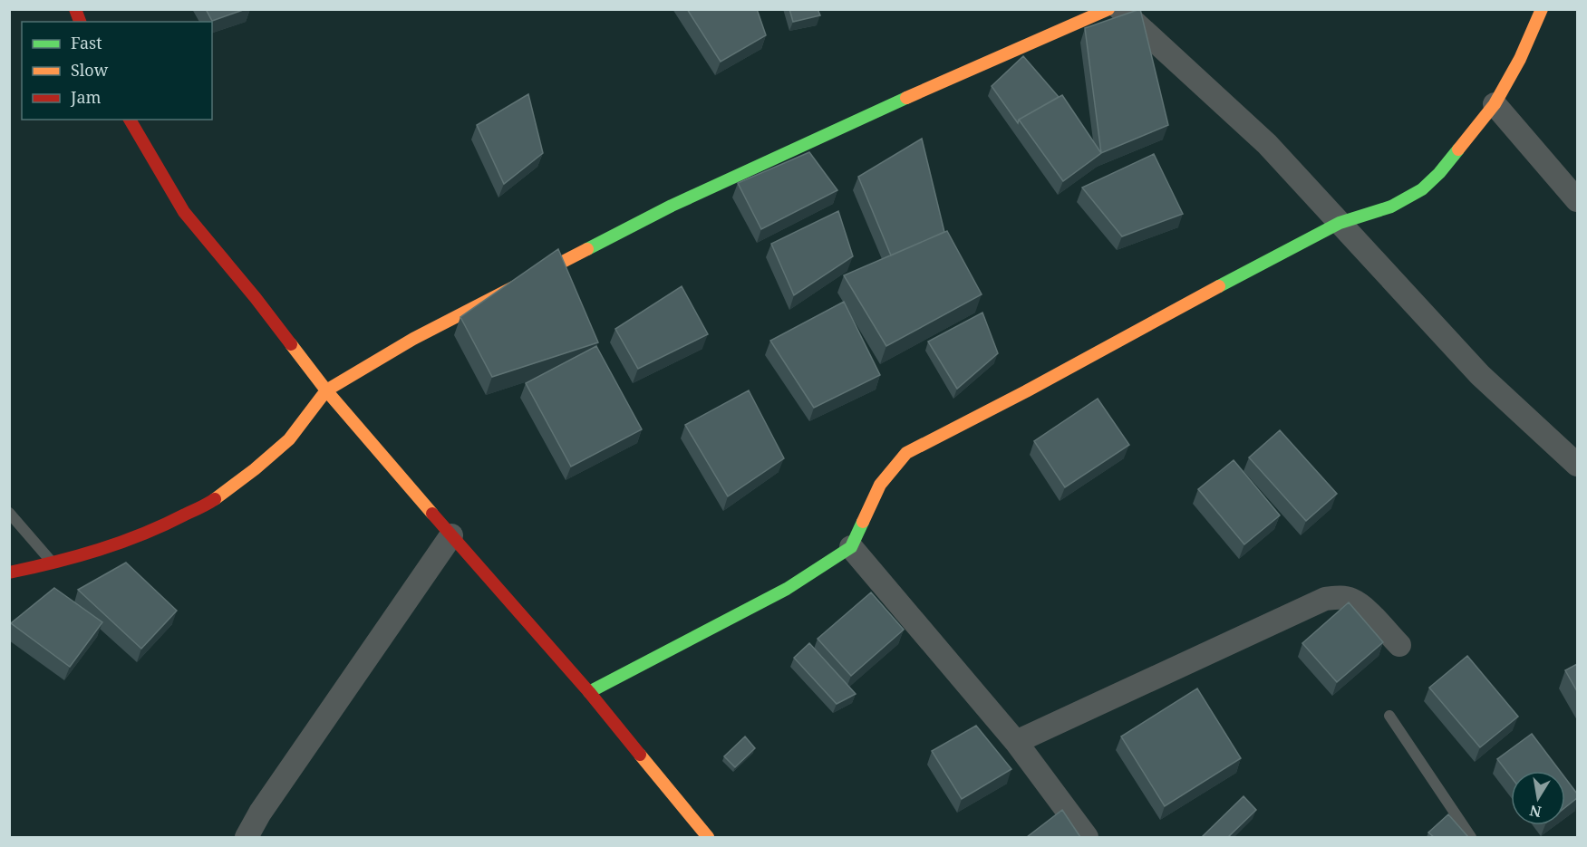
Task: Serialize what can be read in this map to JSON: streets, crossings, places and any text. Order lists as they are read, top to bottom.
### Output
{
  "legend": ["Fast", "Slow", "Jam"],
  "north": "bottom"
}
